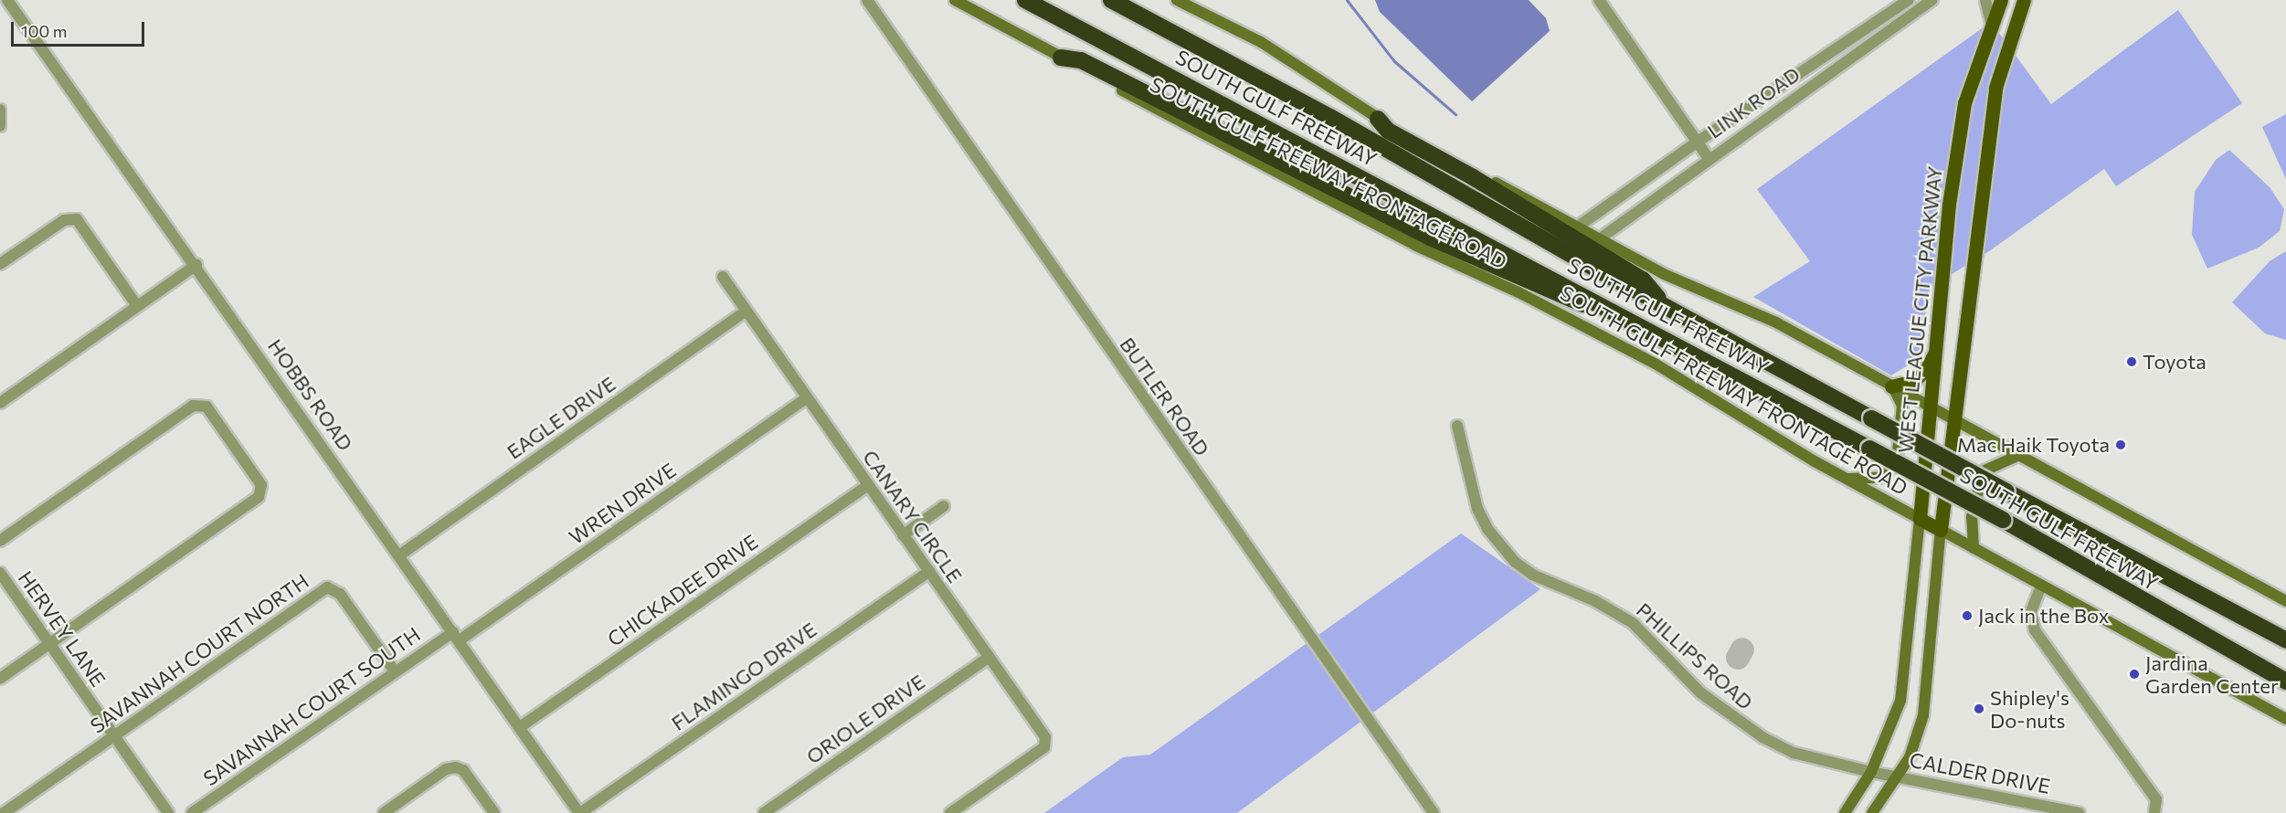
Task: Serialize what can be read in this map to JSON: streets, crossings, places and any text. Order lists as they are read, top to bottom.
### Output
{
  "streets": {
    "highway": ["SOUTH GULF FREEWAY"],
    "main road": ["SOUTH GULF FREEWAY FRONTAGE ROAD", "WEST LEAGUE CITY PARKWAY"],
    "street": [
      "LINK ROAD",
      "HOBBS ROAD",
      "BUTLER ROAD",
      "EAGLE DRIVE",
      "WREN DRIVE",
      "CANARY CIRCLE",
      "CHICKADEE DRIVE",
      "HERVEY LANE",
      "SAVANNAH COURT NORTH",
      "PHILLIPS ROAD",
      "FLAMINGO DRIVE",
      "SAVANNAH COURT SOUTH",
      "ORIOLE DRIVE",
      "CALDER DRIVE"
    ]
  },
  "crossings": [
    ["SOUTH GULF FREEWAY FRONTAGE ROAD", "WEST LEAGUE CITY PARKWAY"],
    ["WEST LEAGUE CITY PARKWAY", "PHILLIPS ROAD"],
    ["WEST LEAGUE CITY PARKWAY", "CALDER DRIVE"],
    ["HOBBS ROAD", "EAGLE DRIVE"],
    ["HOBBS ROAD", "WREN DRIVE"],
    ["HOBBS ROAD", "CHICKADEE DRIVE"],
    ["HOBBS ROAD", "FLAMINGO DRIVE"],
    ["HOBBS ROAD", "SAVANNAH COURT SOUTH"],
    ["EAGLE DRIVE", "CANARY CIRCLE"],
    ["WREN DRIVE", "CANARY CIRCLE"],
    ["WREN DRIVE", "SAVANNAH COURT SOUTH"],
    ["CANARY CIRCLE", "CHICKADEE DRIVE"],
    ["CANARY CIRCLE", "FLAMINGO DRIVE"],
    ["CANARY CIRCLE", "ORIOLE DRIVE"],
    ["HERVEY LANE", "SAVANNAH COURT NORTH"],
    ["SAVANNAH COURT NORTH", "SAVANNAH COURT SOUTH"],
    ["PHILLIPS ROAD", "CALDER DRIVE"]
  ],
  "places": [
    "Toyota",
    "Mac Haik Toyota",
    "Jack in the Box",
    "Jardina Garden Center",
    "Shipley's Do-nuts"
  ],
  "scale_bar": "100 m"
}
